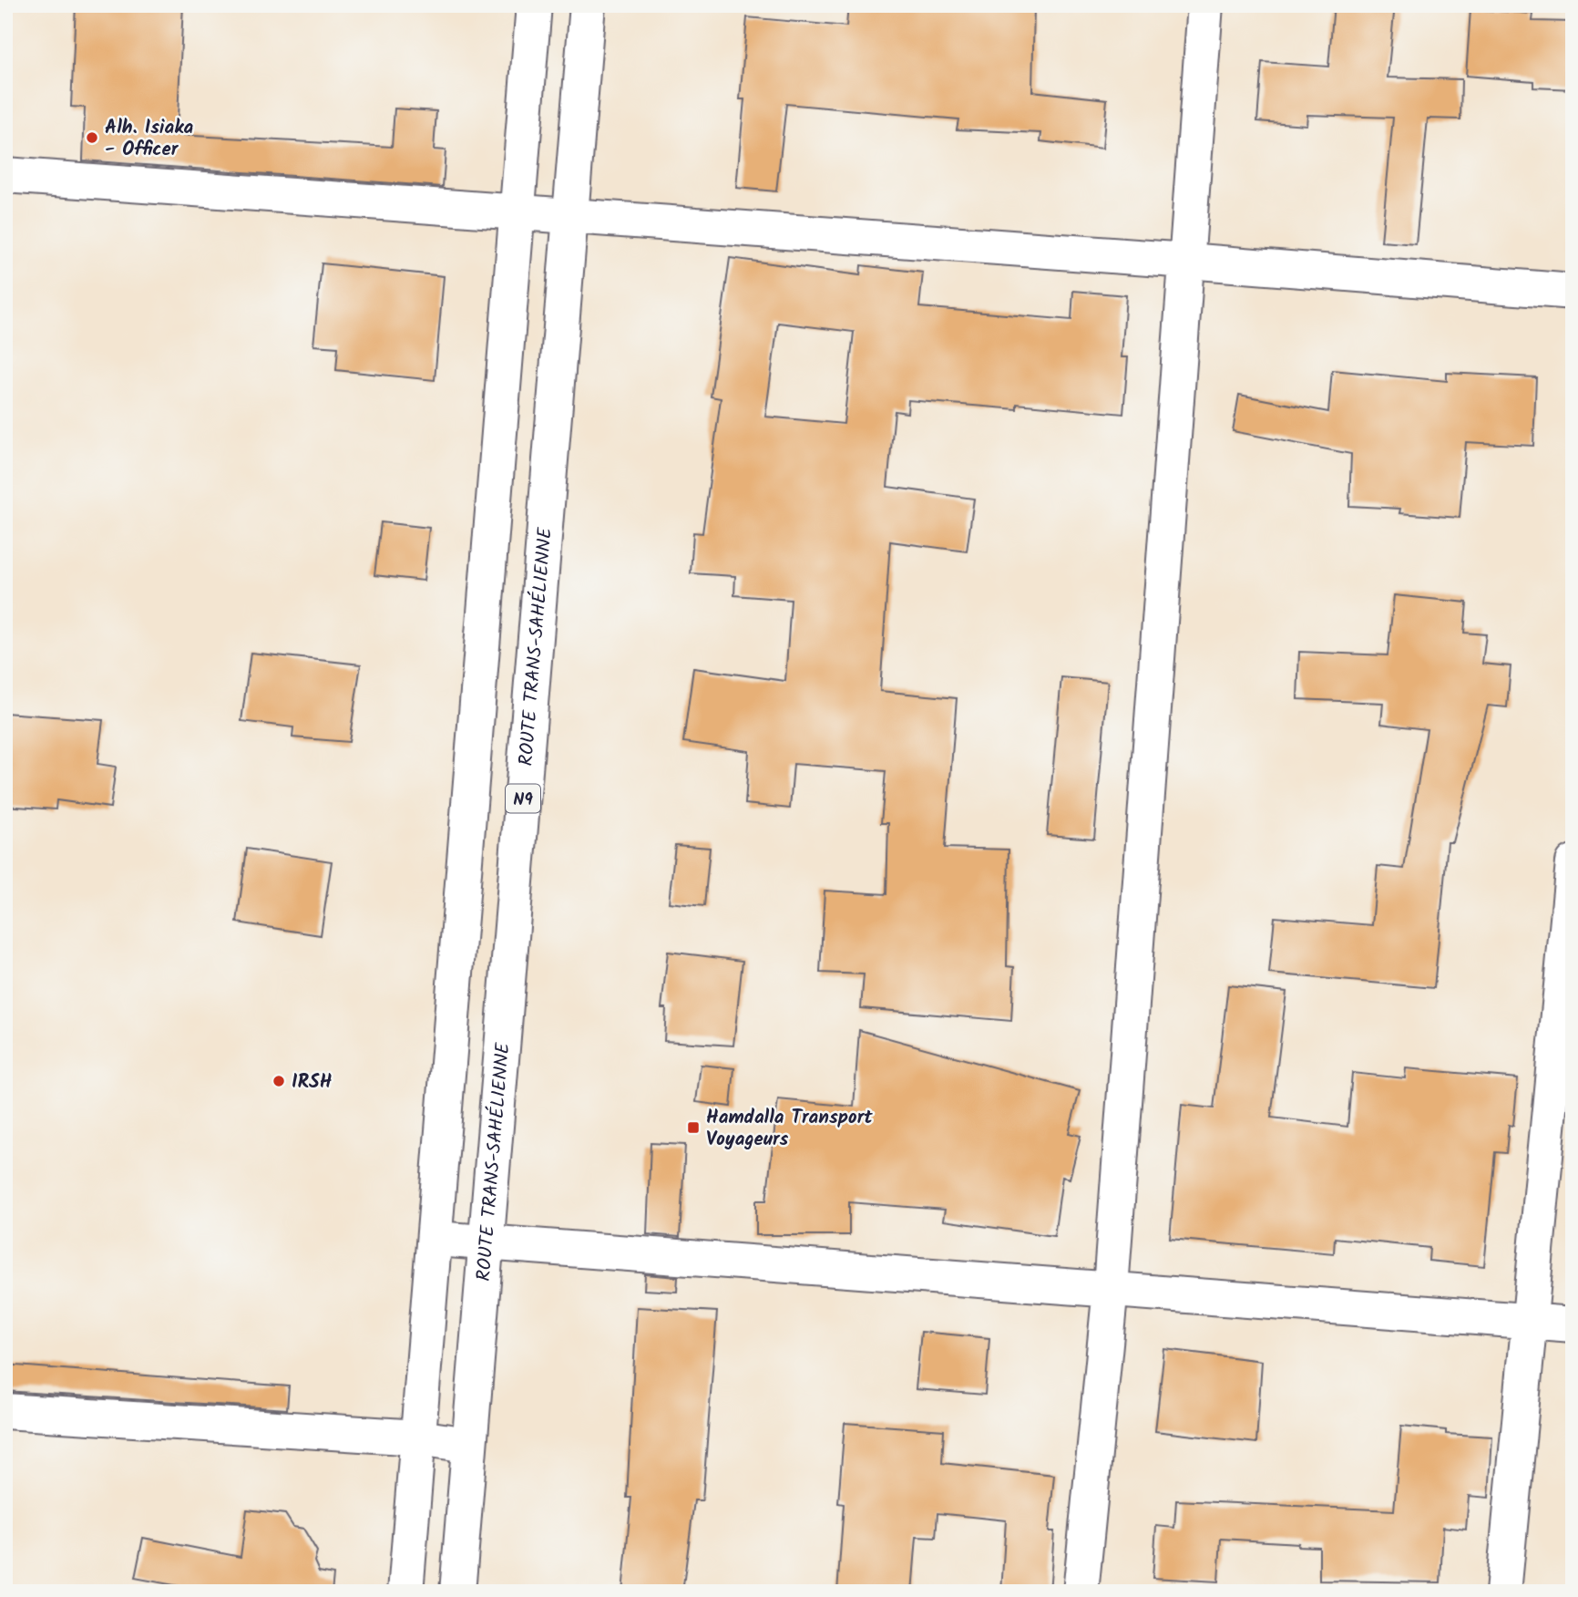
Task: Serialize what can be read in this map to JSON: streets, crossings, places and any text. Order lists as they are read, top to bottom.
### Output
{
  "streets": {
    "main road": ["ROUTE TRANS-SAHÉLIENNE", "N9"]
  },
  "places": {
    "other": ["Alh. Isiaka - Officer", "IRSH"],
    "transit": ["Hamdalla Transport Voyageurs"]
  }
}
